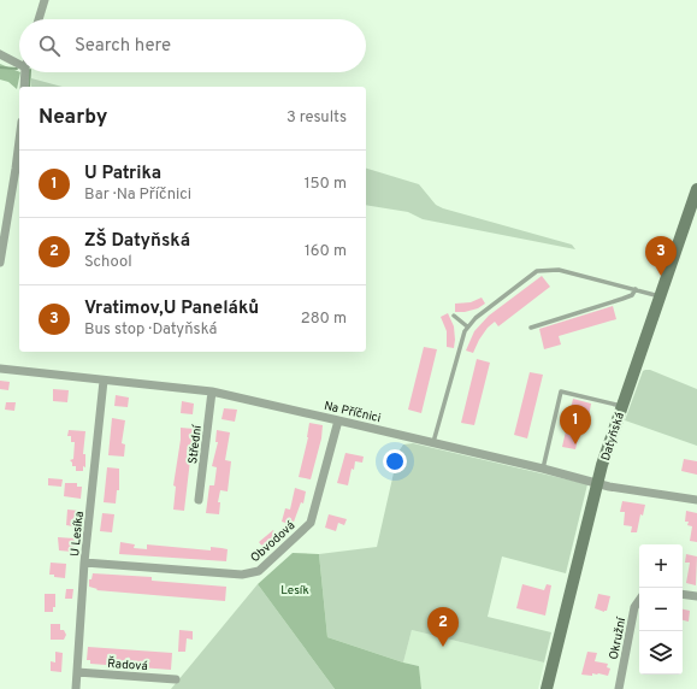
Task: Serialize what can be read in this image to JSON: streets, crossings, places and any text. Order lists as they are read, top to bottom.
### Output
{
  "streets": {
    "main road": ["Datyňská"],
    "street": [
      "Na Příčnici",
      "Střední",
      "U Lesíka",
      "Obvodová",
      "Okružní",
      "Řadová"
    ]
  },
  "crossings": [
    ["Na Příčnici", "Datyňská"],
    ["Na Příčnici", "Střední"],
    ["Na Příčnici", "U Lesíka"],
    ["Na Příčnici", "Obvodová"],
    ["U Lesíka", "Obvodová"],
    ["U Lesíka", "Řadová"]
  ],
  "parks": ["Lesík"],
  "page": {
    "search": "Search here",
    "heading": ["Nearby", "3 results"],
    "list": [
      {
        "mark": "1",
        "name": "U Patrika",
        "note": "Bar · Na Příčnici",
        "value": "150 m"
      },
      {
        "mark": "2",
        "name": "ZŠ Datyňská",
        "note": "School",
        "value": "160 m"
      },
      {
        "mark": "3",
        "name": "Vratimov,U Paneláků",
        "note": "Bus stop · Datyňská",
        "value": "280 m"
      }
    ],
    "pins": ["3", "1", "2"],
    "map_buttons": ["+", "−"]
  }
}
